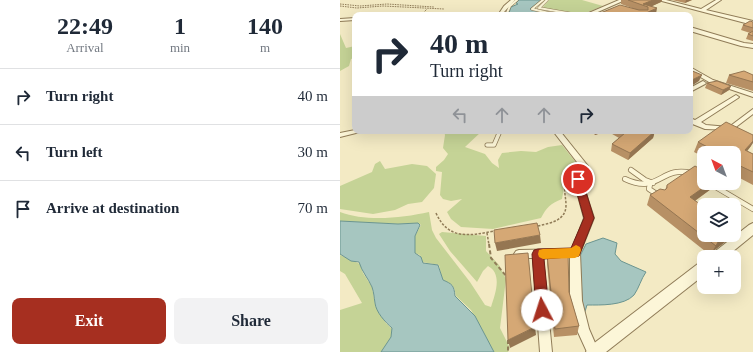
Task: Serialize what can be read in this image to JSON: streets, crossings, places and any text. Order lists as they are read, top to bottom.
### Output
{
  "north": "top left",
  "page": {
    "eta": [
      "22:49",
      "Arrival",
      "1",
      "min",
      "140",
      "m"
    ],
    "turn": ["40 m", "Turn right"],
    "list": [
      {
        "name": "Turn right",
        "value": "40 m"
      },
      {
        "name": "Turn left",
        "value": "30 m"
      },
      {
        "name": "Arrive at destination",
        "value": "70 m"
      }
    ],
    "map_buttons": "+",
    "buttons": ["Exit", "Share"]
  }
}
